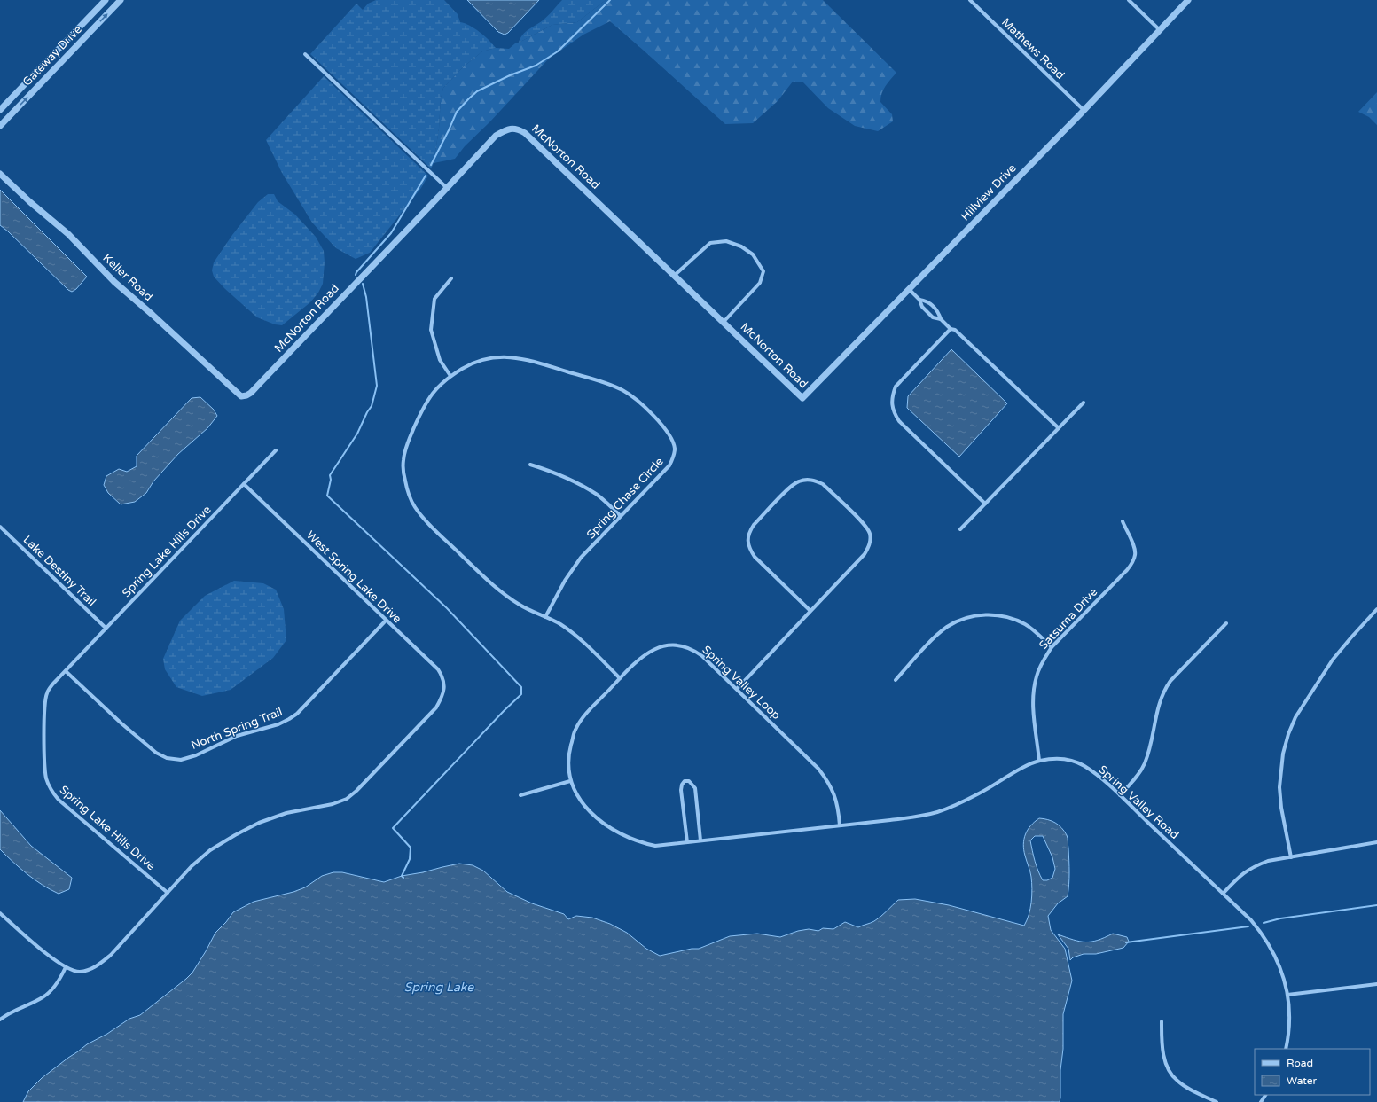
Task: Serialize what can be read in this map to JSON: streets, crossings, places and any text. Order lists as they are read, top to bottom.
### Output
{
  "streets": {
    "street": [
      "Mathews Road",
      "Gateway Drive",
      "McNorton Road",
      "Hillview Drive",
      "Keller Road",
      "Spring Chase Circle",
      "Spring Lake Hills Drive",
      "Lake Destiny Trail",
      "West Spring Lake Drive",
      "Satsuma Drive",
      "Spring Valley Loop",
      "North Spring Trail",
      "Spring Valley Road"
    ]
  },
  "crossings": [
    ["Mathews Road", "Hillview Drive"],
    ["McNorton Road", "Hillview Drive"],
    ["McNorton Road", "Keller Road"],
    ["Spring Chase Circle", "Spring Valley Loop"],
    ["Spring Lake Hills Drive", "Lake Destiny Trail"],
    ["Spring Lake Hills Drive", "West Spring Lake Drive"],
    ["Spring Lake Hills Drive", "North Spring Trail"],
    ["West Spring Lake Drive", "North Spring Trail"],
    ["Satsuma Drive", "Spring Valley Road"],
    ["Spring Valley Loop", "Spring Valley Road"]
  ],
  "water": ["Spring Lake"],
  "legend": ["Road", "Water"]
}
